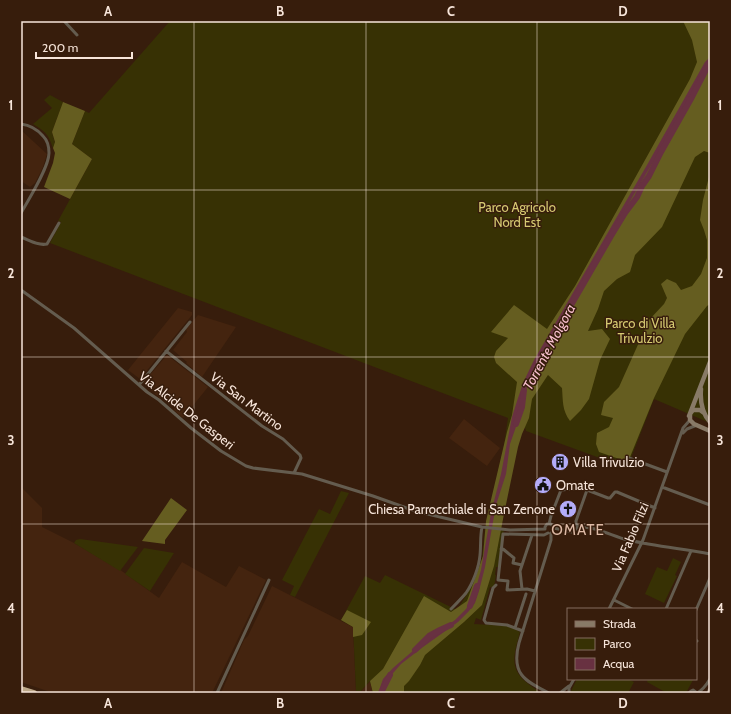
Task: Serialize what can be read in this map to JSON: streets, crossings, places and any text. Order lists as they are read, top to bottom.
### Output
{
  "streets": {
    "street": ["Via San Martino", "Via Alcide De Gasperi", "Via Fabio Filzi"]
  },
  "crossings": [
    ["Via San Martino", "Via Alcide De Gasperi"]
  ],
  "districts": ["OMATE"],
  "water": ["Torrente Molgora"],
  "parks": ["Parco Agricolo Nord Est", "Parco di Villa Trivulzio"],
  "places": {
    "building": ["Villa Trivulzio"],
    "public building": ["Omate"],
    "church": ["Chiesa Parrocchiale di San Zenone"]
  },
  "legend": ["Strada", "Parco", "Acqua"],
  "scale_bar": "200 m",
  "grid": {
    "columns": [
      "A",
      "B",
      "C",
      "D"
    ],
    "rows": [
      "1",
      "2",
      "3",
      "4"
    ]
  }
}
